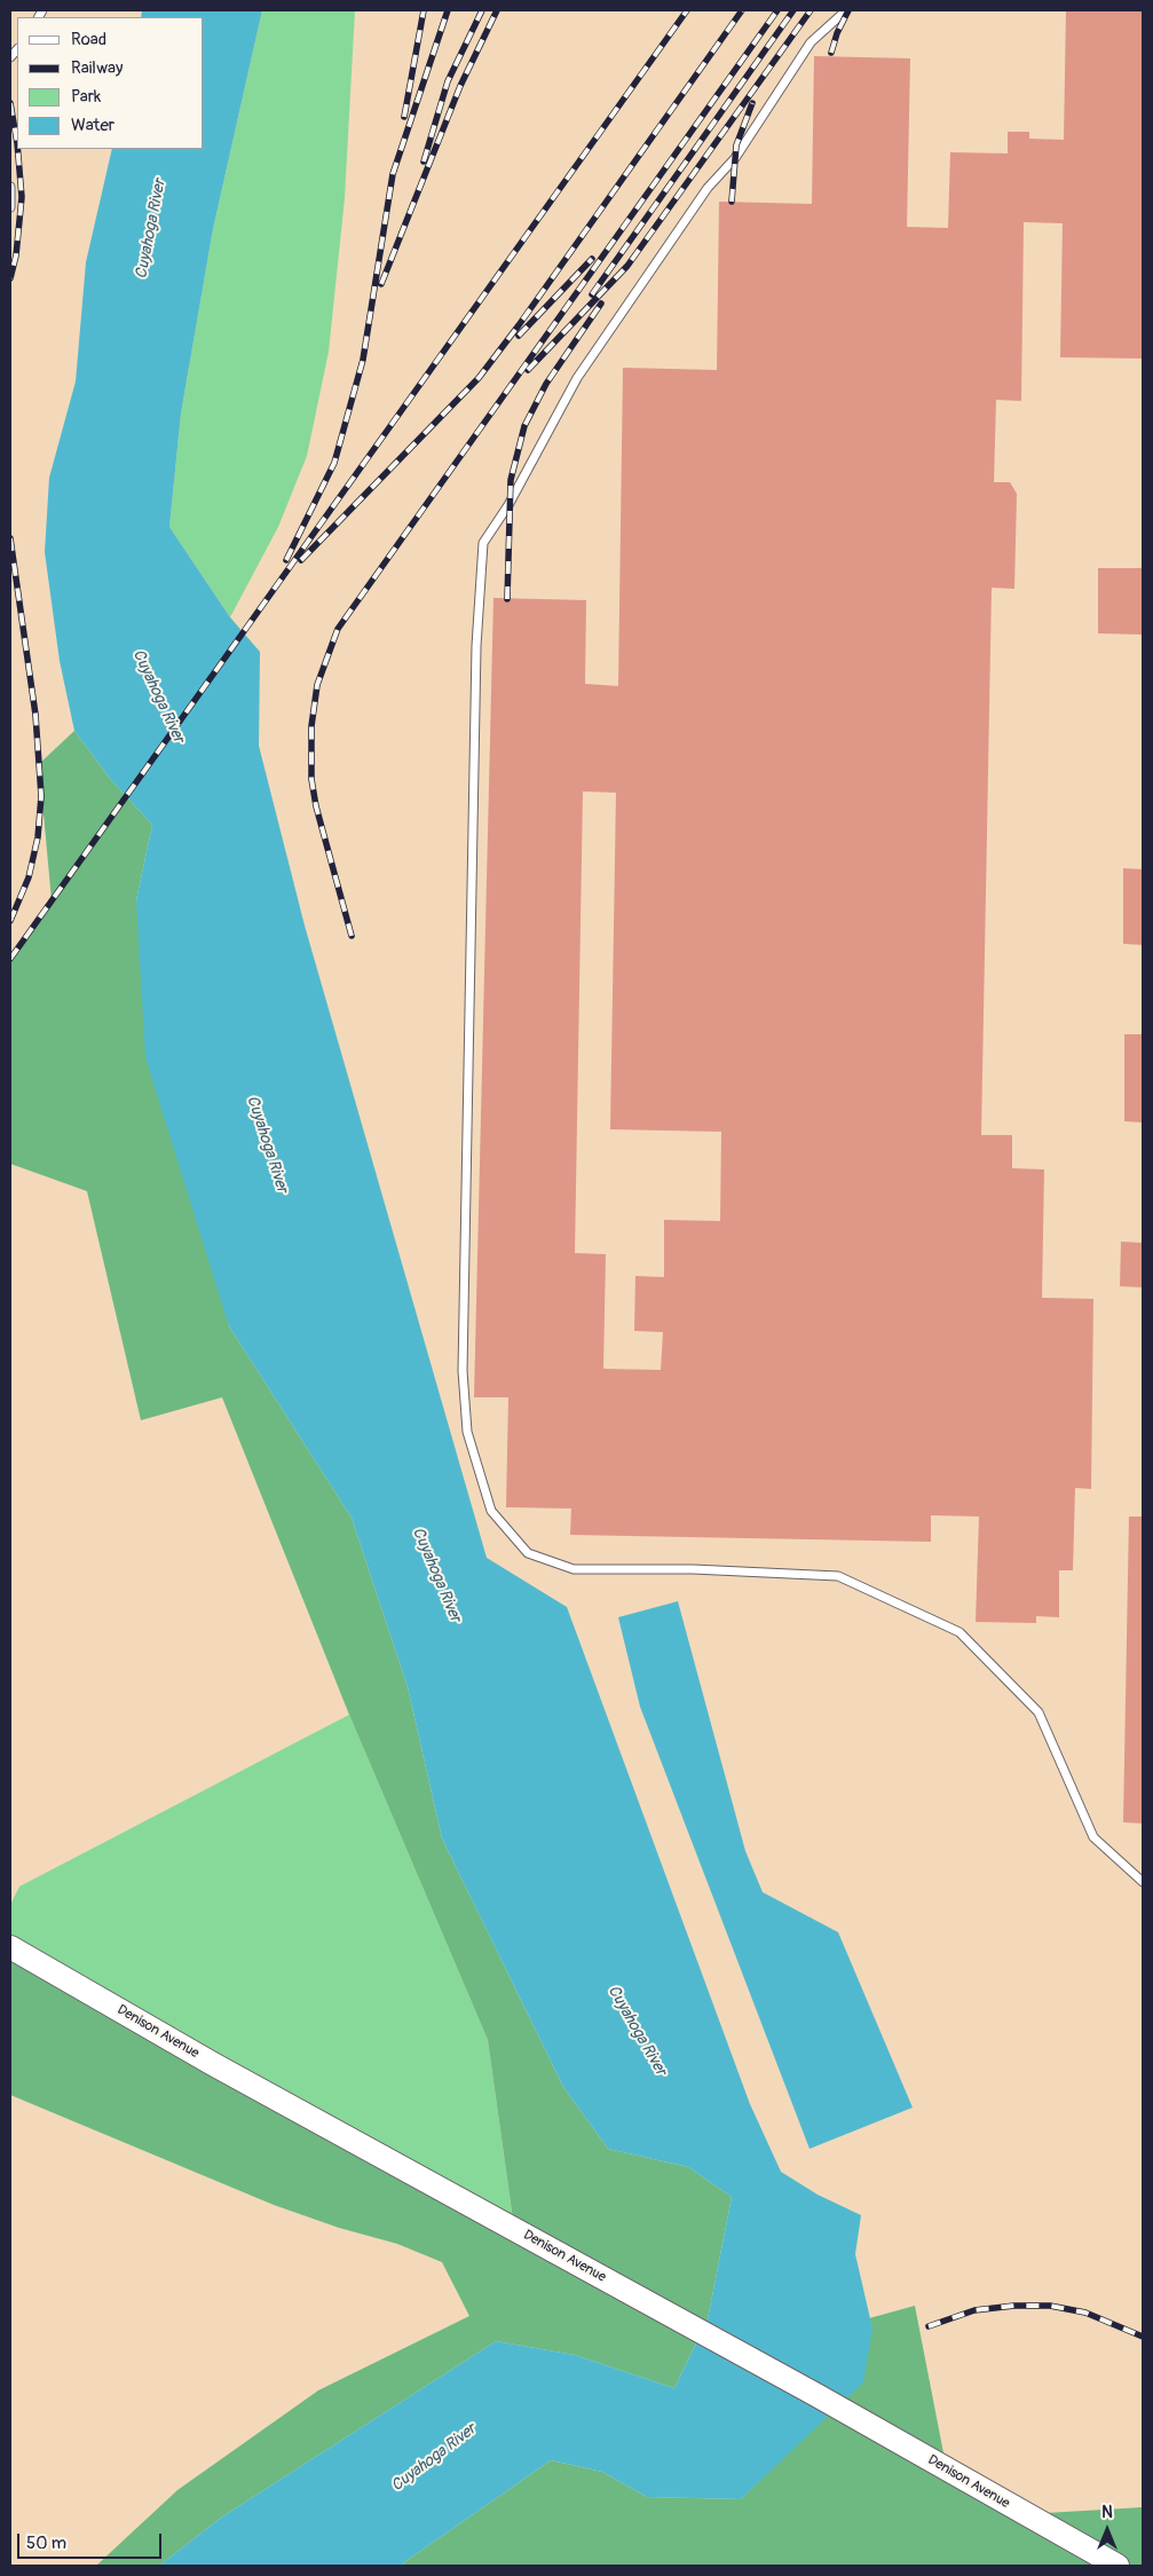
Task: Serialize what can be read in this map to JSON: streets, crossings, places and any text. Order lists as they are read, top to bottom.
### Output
{
  "streets": {
    "main road": ["Denison Avenue"]
  },
  "water": ["Cuyahoga River"],
  "legend": [
    "Road",
    "Railway",
    "Park",
    "Water"
  ],
  "scale_bar": "50 m",
  "north": "top"
}
